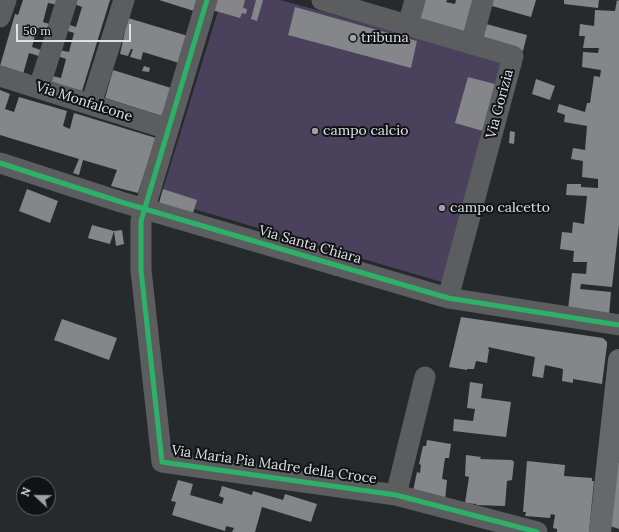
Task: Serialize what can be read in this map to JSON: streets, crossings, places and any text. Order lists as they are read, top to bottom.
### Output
{
  "streets": {
    "street": [
      "Via Monfalcone",
      "Via Gorizia",
      "Via Santa Chiara",
      "Via Maria Pia Madre della Croce"
    ]
  },
  "crossings": [
    ["Via Gorizia", "Via Santa Chiara"],
    ["Via Santa Chiara", "Via Maria Pia Madre della Croce"]
  ],
  "places": ["tribuna", "campo calcio", "campo calcetto"],
  "scale_bar": "50 m",
  "north": "left"
}
